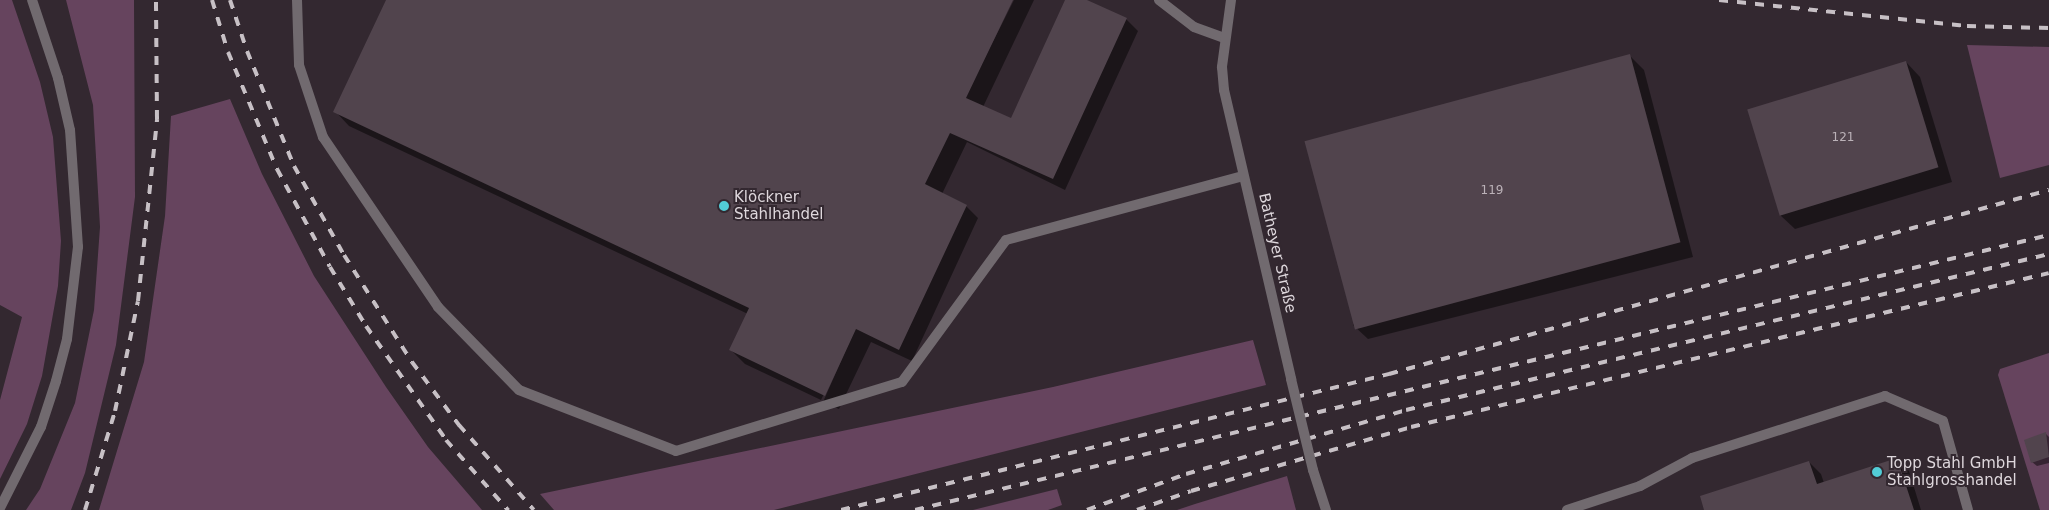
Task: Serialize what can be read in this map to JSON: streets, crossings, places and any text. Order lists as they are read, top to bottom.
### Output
{
  "streets": {
    "street": ["Batheyer Straße"]
  },
  "places": ["Klöckner Stahlhandel", "Topp Stahl GmbH Stahlgrosshandel"],
  "house_numbers": ["121", "119"]
}
